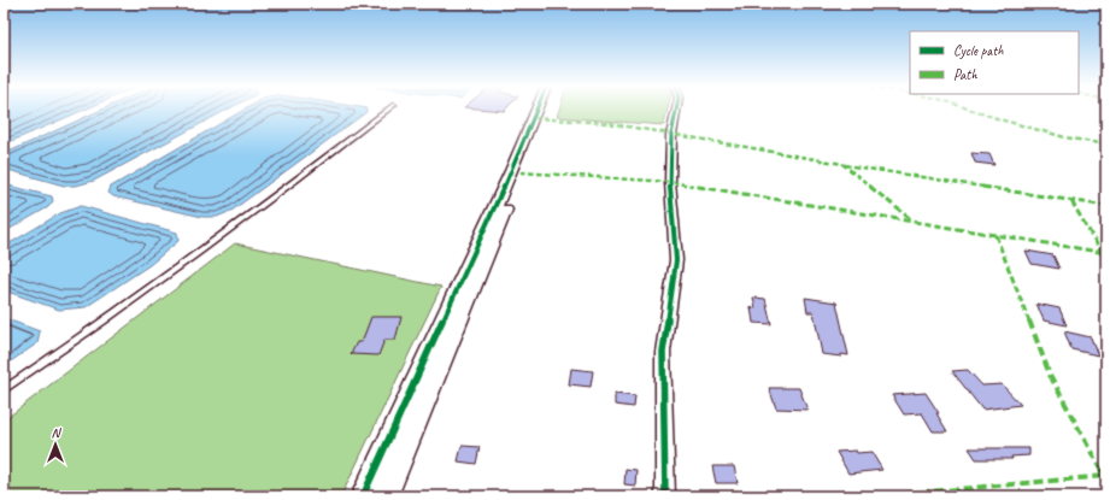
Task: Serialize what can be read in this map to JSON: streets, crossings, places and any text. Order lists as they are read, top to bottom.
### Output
{
  "legend": ["Cycle path", "Path"],
  "north": "top"
}
